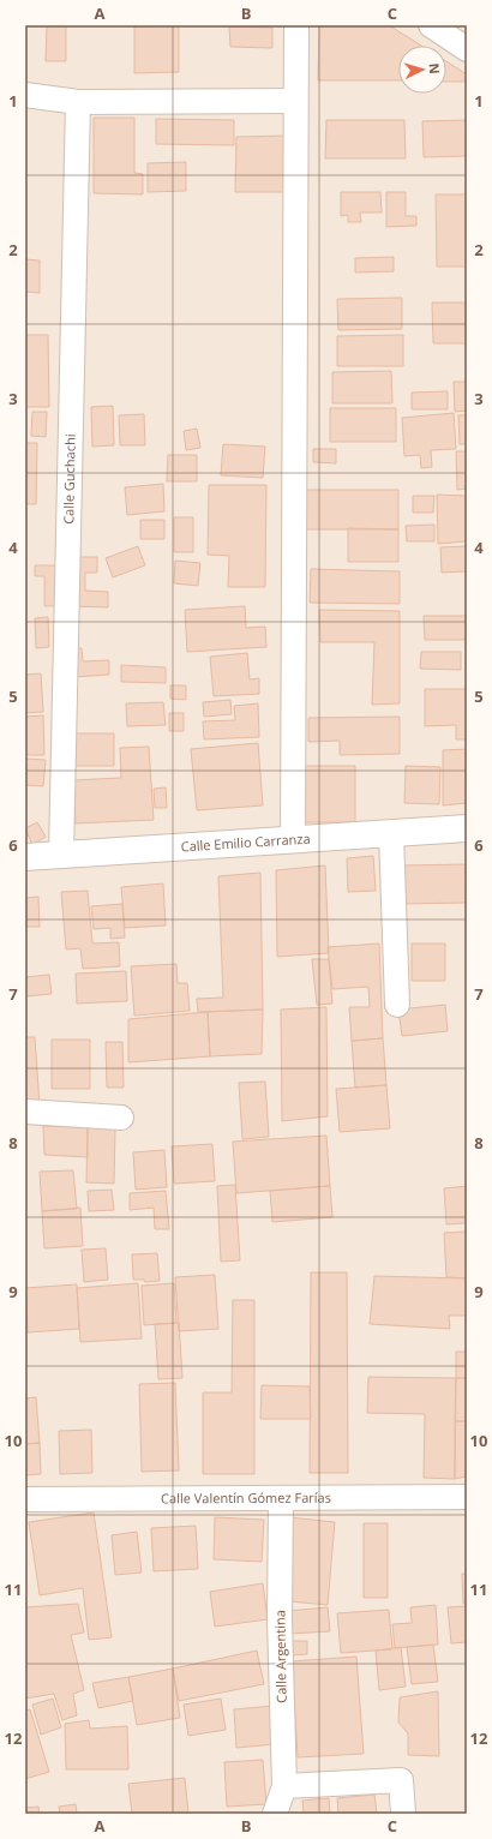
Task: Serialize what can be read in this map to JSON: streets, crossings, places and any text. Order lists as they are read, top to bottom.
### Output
{
  "streets": {
    "street": [
      "Calle Guchachi",
      "Calle Emilio Carranza",
      "Calle Valentín Gómez Farías",
      "Calle Argentina"
    ]
  },
  "crossings": [
    ["Calle Guchachi", "Calle Emilio Carranza"],
    ["Calle Valentín Gómez Farías", "Calle Argentina"]
  ],
  "north": "right",
  "grid": {
    "columns": ["A", "B", "C"],
    "rows": [
      "1",
      "2",
      "3",
      "4",
      "5",
      "6",
      "7",
      "8",
      "9",
      "10",
      "11",
      "12"
    ]
  }
}
